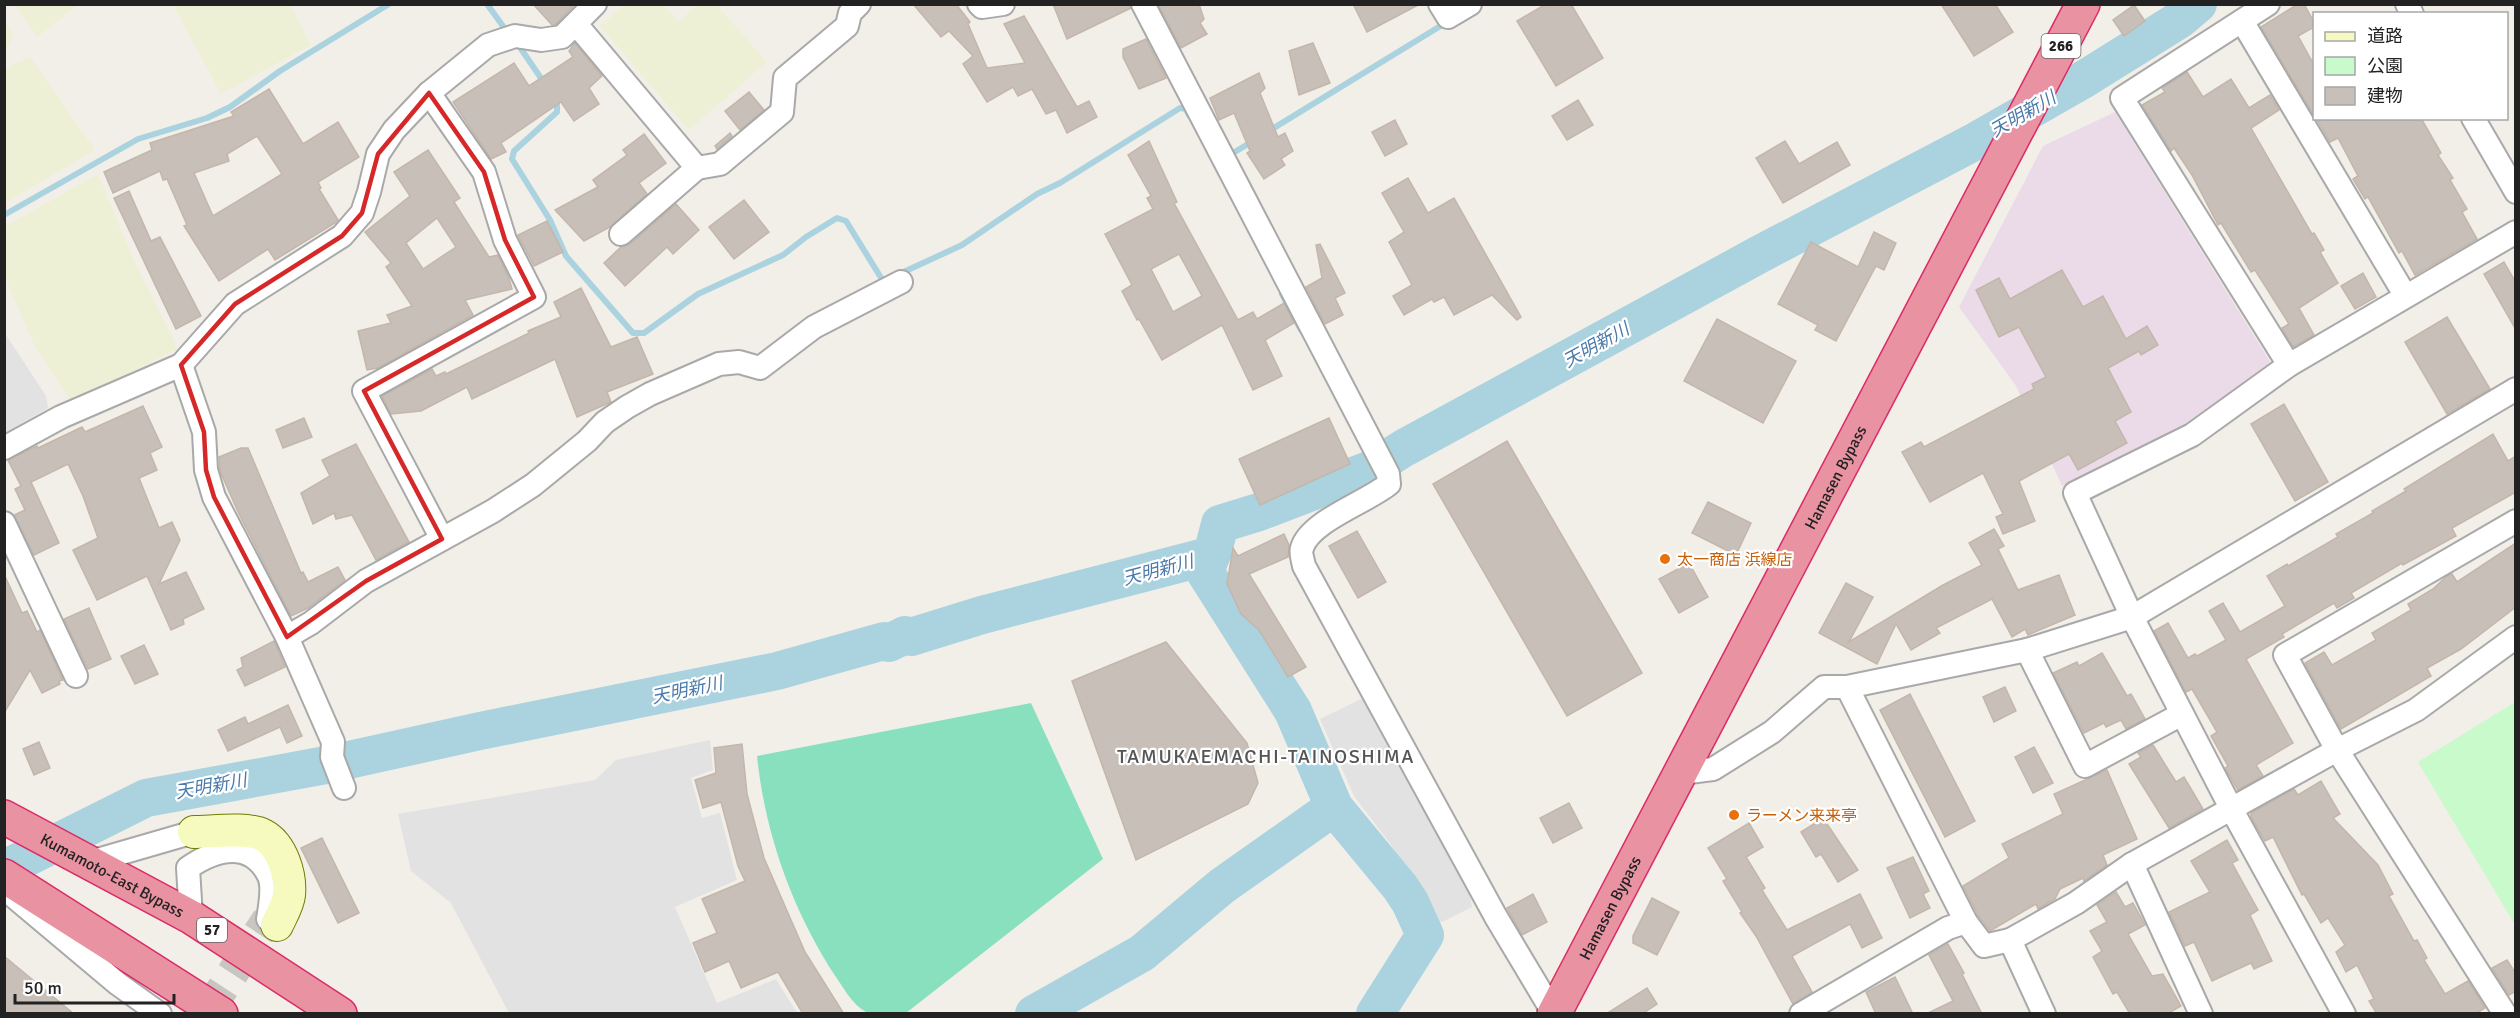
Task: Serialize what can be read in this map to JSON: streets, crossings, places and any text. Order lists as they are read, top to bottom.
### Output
{
  "streets": {
    "highway": [
      "266",
      "Hamasen Bypass",
      "Kumamoto-East Bypass",
      "57"
    ]
  },
  "districts": ["TAMUKAEMACHI-TAINOSHIMA"],
  "water": ["天明新川"],
  "places": ["太一商店 浜線店", "ラーメン来来亭"],
  "legend": ["道路", "公園", "建物"],
  "scale_bar": "50 m"
}
